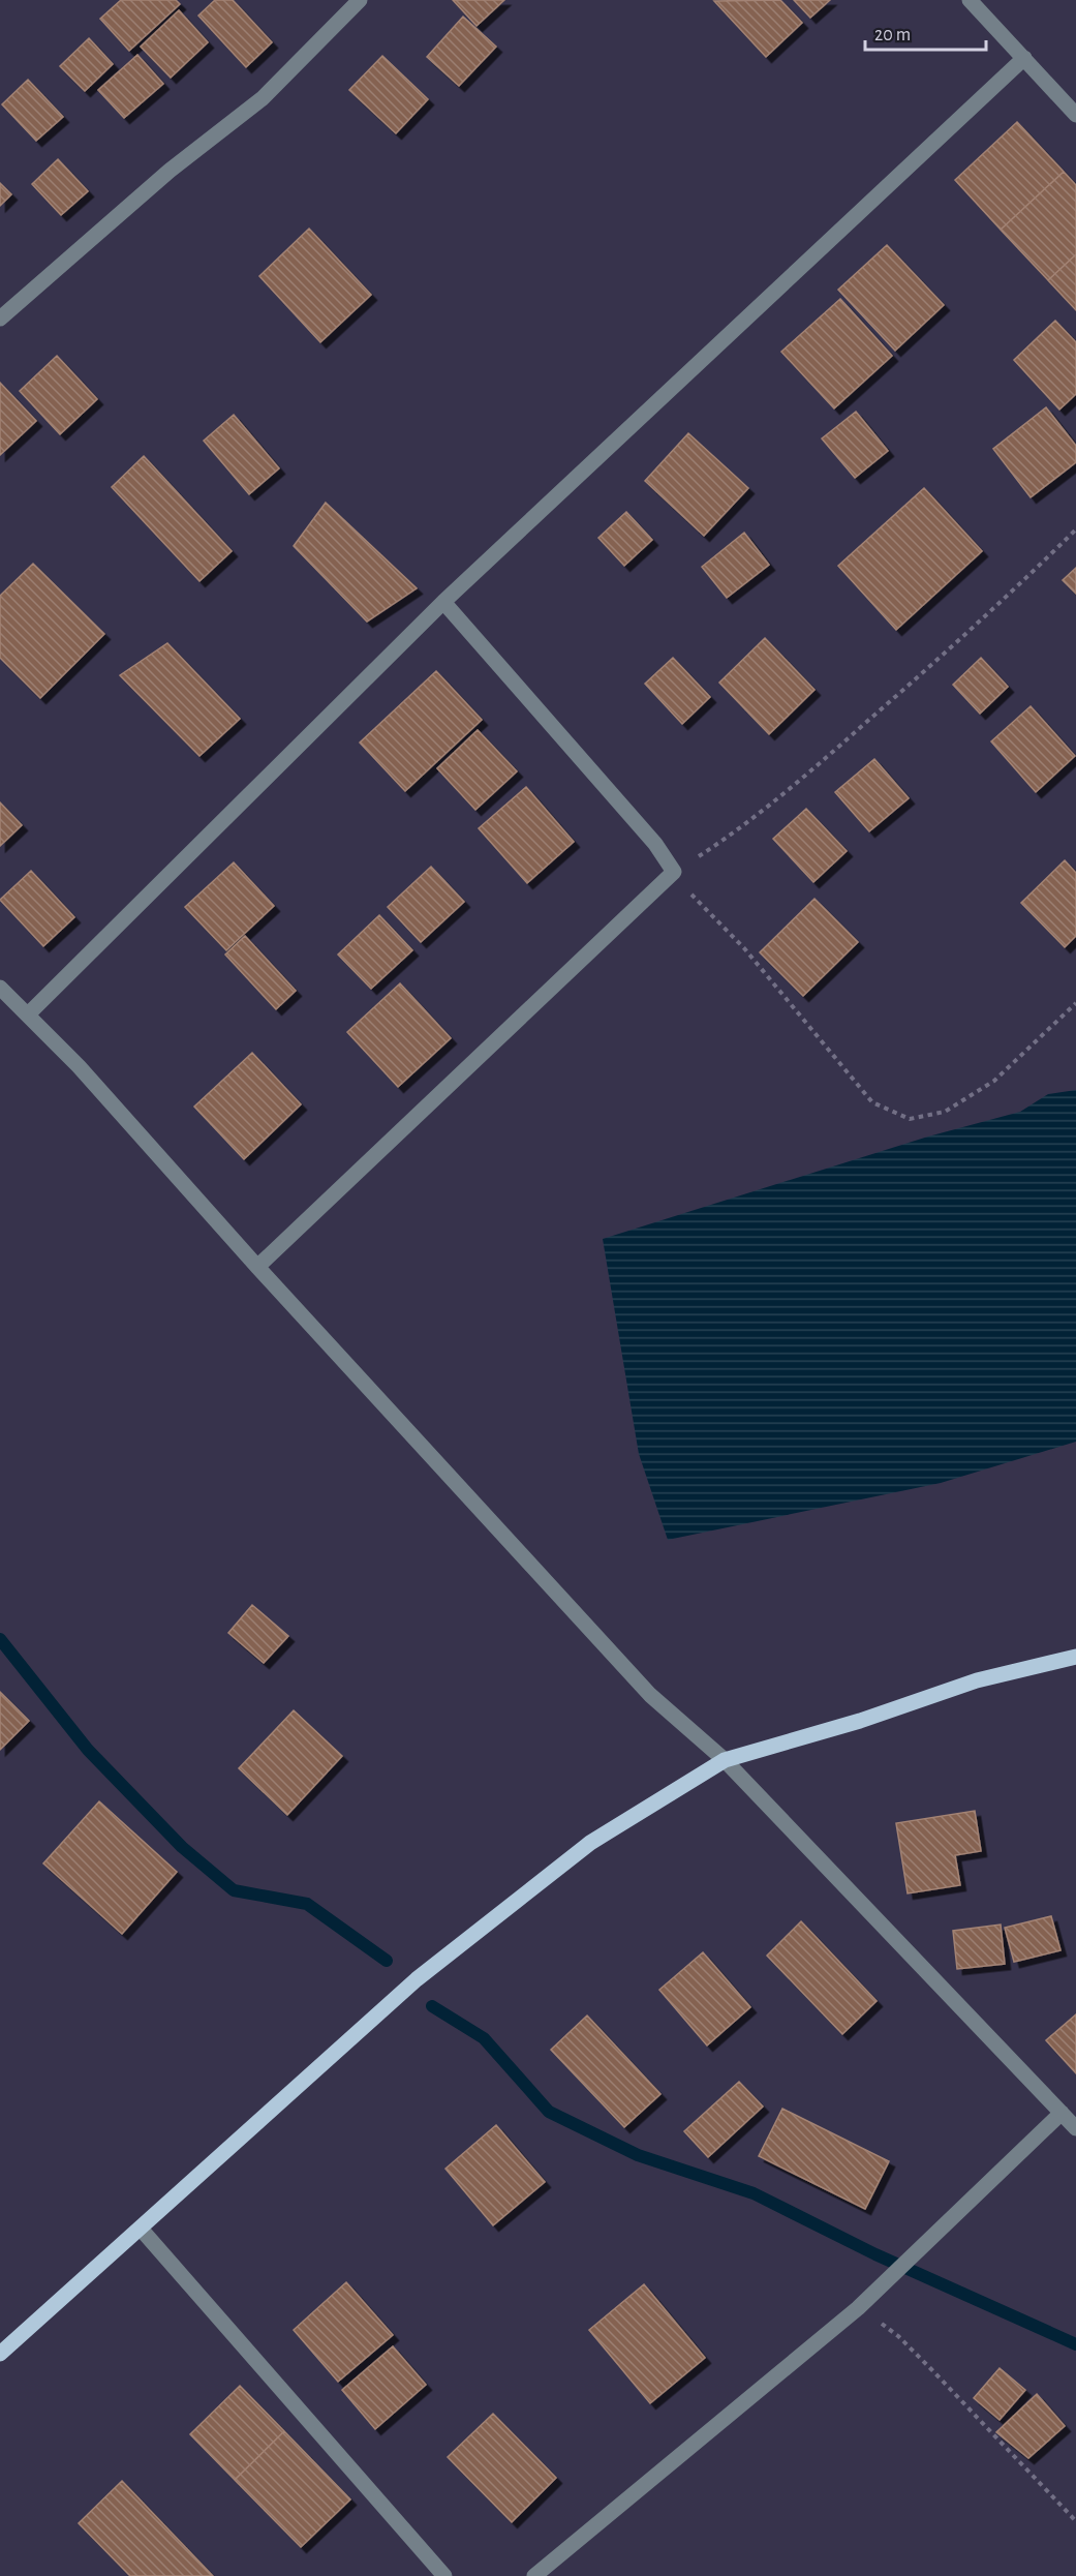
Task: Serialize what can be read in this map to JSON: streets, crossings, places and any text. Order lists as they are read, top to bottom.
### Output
{
  "scale_bar": "20 m"
}
